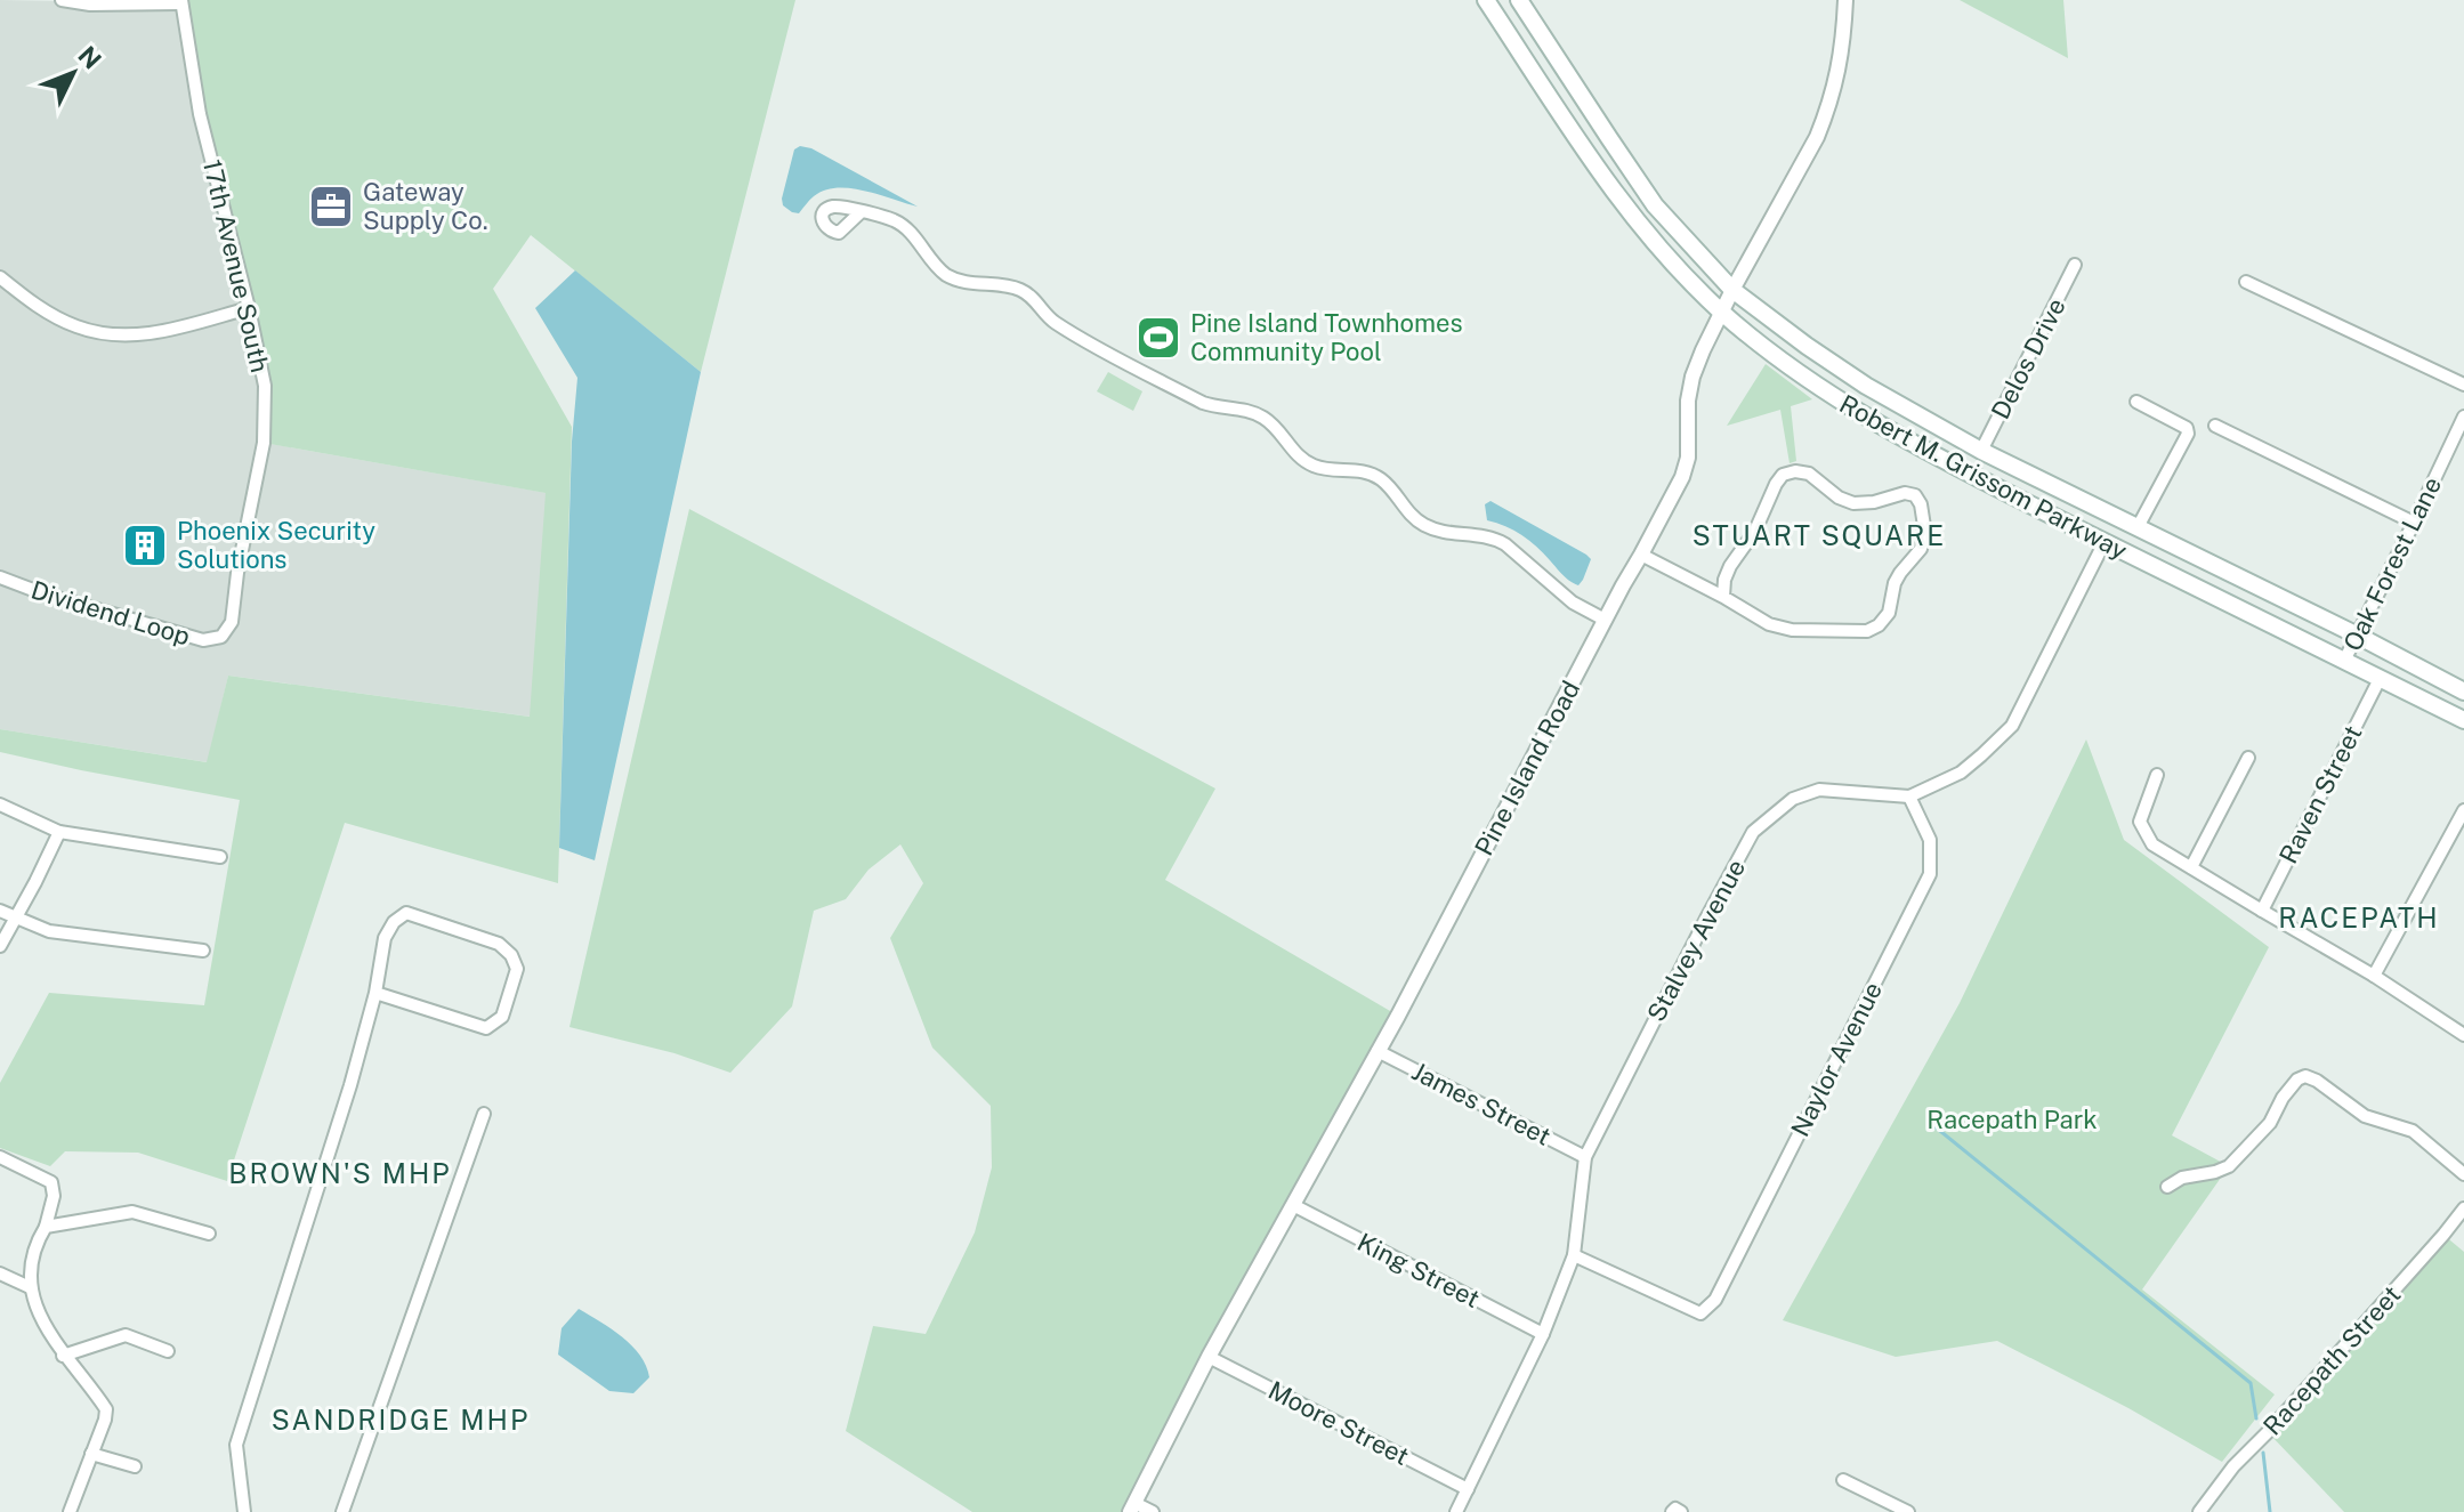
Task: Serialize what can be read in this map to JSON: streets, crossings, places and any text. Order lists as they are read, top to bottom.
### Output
{
  "streets": {
    "main road": ["Robert M. Grissom Parkway"],
    "street": [
      "17th Avenue South",
      "Delos Drive",
      "Oak Forest Lane",
      "Dividend Loop",
      "Pine Island Road",
      "Raven Street",
      "Stalvey Avenue",
      "Naylor Avenue",
      "James Street",
      "King Street",
      "Racepath Street",
      "Moore Street"
    ]
  },
  "crossings": [
    ["17th Avenue South", "Dividend Loop"],
    ["Delos Drive", "Robert M. Grissom Parkway"],
    ["Robert M. Grissom Parkway", "Oak Forest Lane"],
    ["Robert M. Grissom Parkway", "Pine Island Road"],
    ["Robert M. Grissom Parkway", "Raven Street"],
    ["Robert M. Grissom Parkway", "Stalvey Avenue"],
    ["Pine Island Road", "James Street"],
    ["Pine Island Road", "King Street"],
    ["Pine Island Road", "Moore Street"],
    ["Stalvey Avenue", "Naylor Avenue"],
    ["Stalvey Avenue", "James Street"],
    ["Stalvey Avenue", "King Street"],
    ["Stalvey Avenue", "Moore Street"]
  ],
  "districts": [
    "STUART SQUARE",
    "RACEPATH",
    "BROWN'S MHP",
    "SANDRIDGE MHP"
  ],
  "parks": ["Racepath Park"],
  "places": {
    "office": ["Gateway Supply Co."],
    "sports": ["Pine Island Townhomes Community Pool"],
    "building": ["Phoenix Security Solutions"]
  },
  "north": "top right"
}
